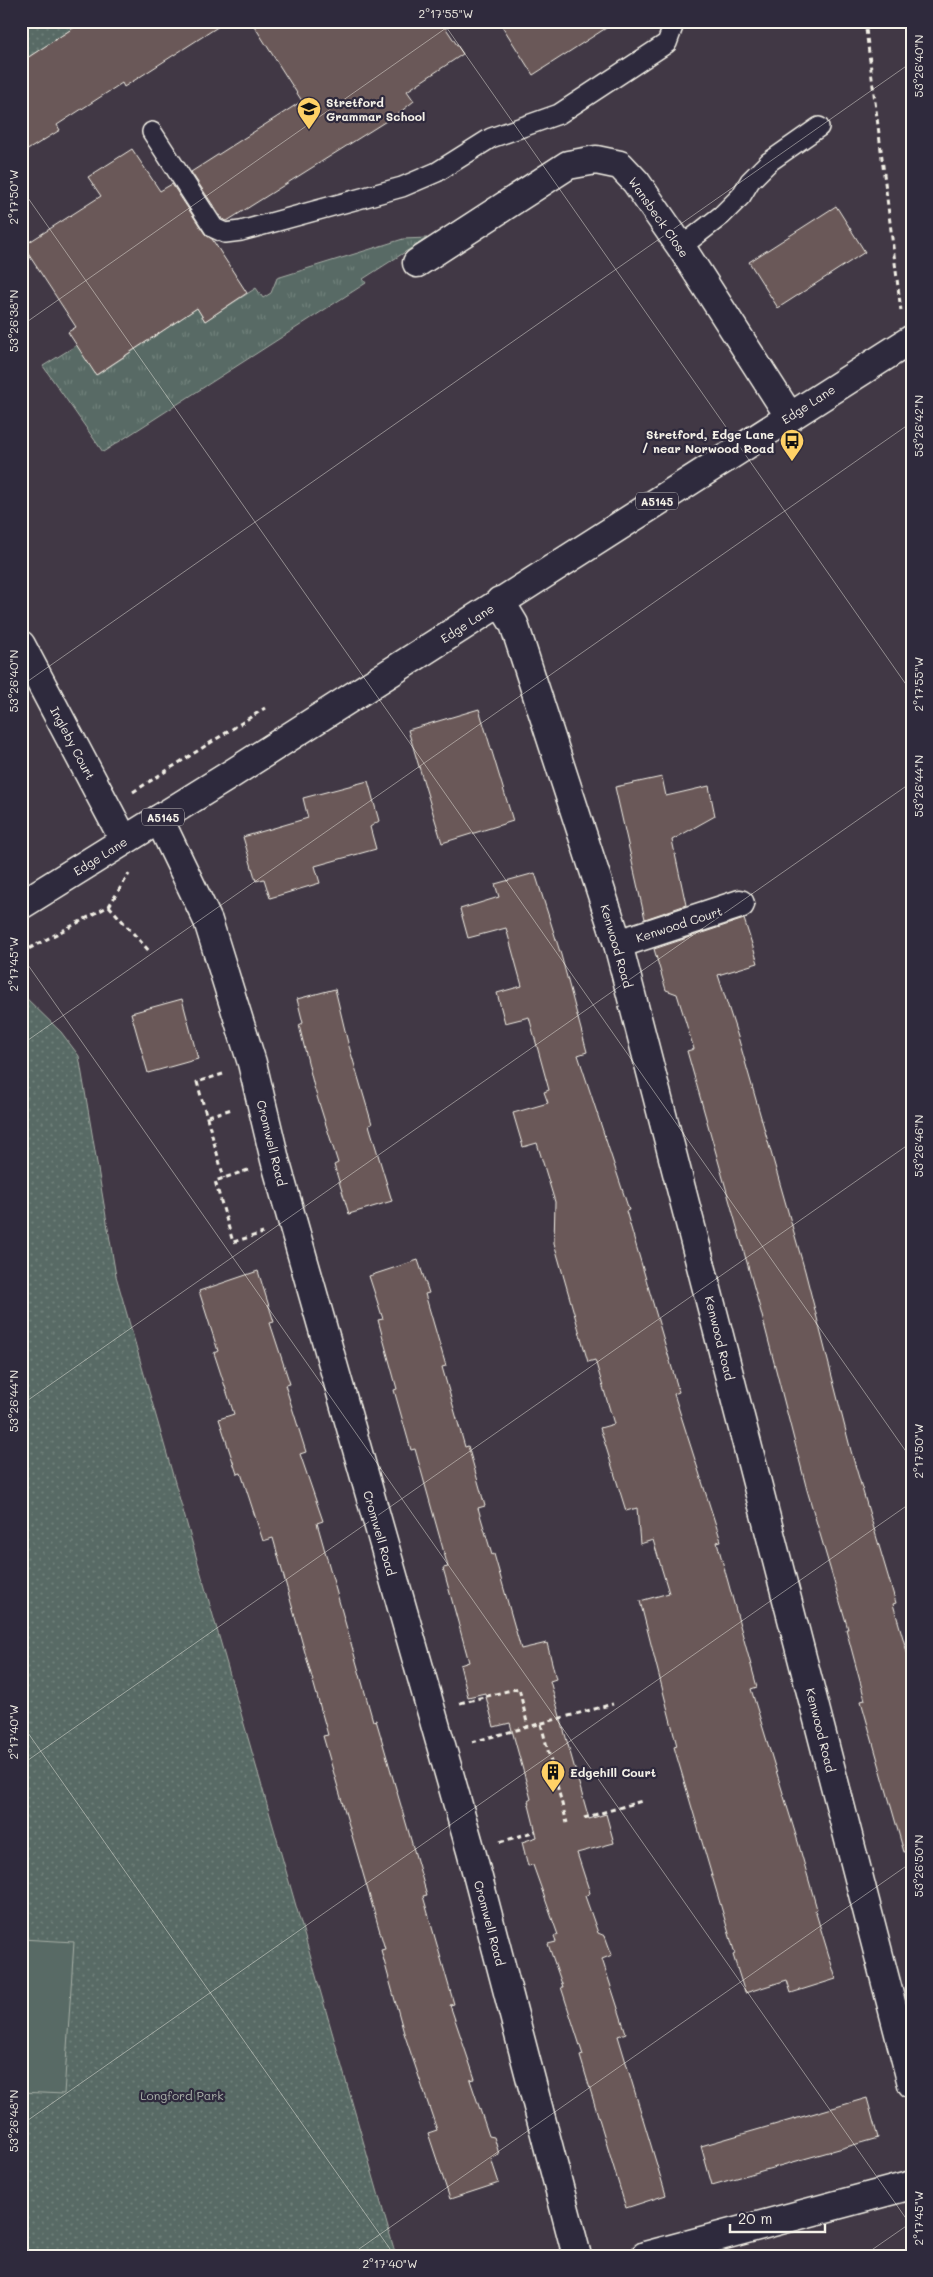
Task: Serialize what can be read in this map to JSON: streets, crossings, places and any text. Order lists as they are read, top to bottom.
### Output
{
  "streets": {
    "main road": [
      "Wansbeck Close",
      "Edge Lane",
      "A5145",
      "Ingleby Court",
      "Kenwood Court",
      "Kenwood Road",
      "Cromwell Road"
    ]
  },
  "crossings": [
    ["Wansbeck Close", "Edge Lane"],
    ["Edge Lane", "Ingleby Court"],
    ["Edge Lane", "Kenwood Road"],
    ["Edge Lane", "Cromwell Road"],
    ["Kenwood Court", "Kenwood Road"]
  ],
  "parks": ["Longford Park"],
  "places": {
    "school or university": ["Stretford Grammar School"],
    "bus stop": ["Stretford, Edge Lane / near Norwood Road"],
    "building": ["Edgehill Court"]
  },
  "scale_bar": "20 m",
  "coordinates": [
    "2°17'55\"W",
    "53°26'40\"N",
    "2°17'50\"W",
    "53°26'38\"N",
    "53°26'42\"N",
    "53°26'44\"N",
    "2°17'45\"W",
    "53°26'46\"N",
    "2°17'40\"W",
    "53°26'50\"N",
    "53°26'48\"N"
  ]
}
